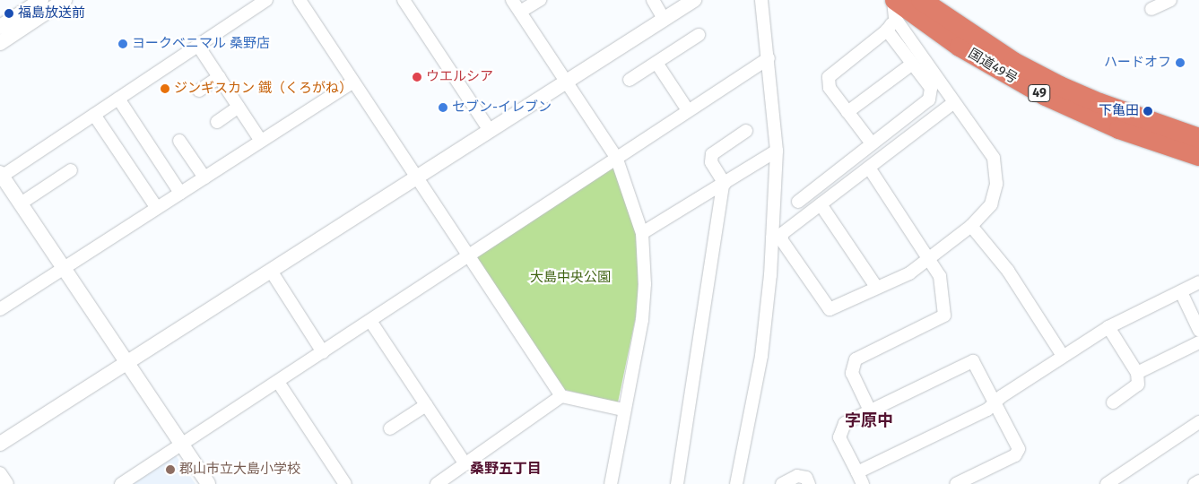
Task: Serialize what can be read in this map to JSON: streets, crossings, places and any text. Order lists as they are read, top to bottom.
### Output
{
  "streets": {
    "highway": ["国道49号", "49"]
  },
  "districts": ["字原中", "桑野五丁目"],
  "parks": ["大島中央公園"],
  "places": [
    "福島放送前",
    "ヨークベニマル 桑野店",
    "ハードオフ",
    "ウエルシア",
    "ジンギスカン 鐡（くろがね）",
    "セブン-イレブン",
    "下亀田",
    "郡山市立大島小学校"
  ]
}
